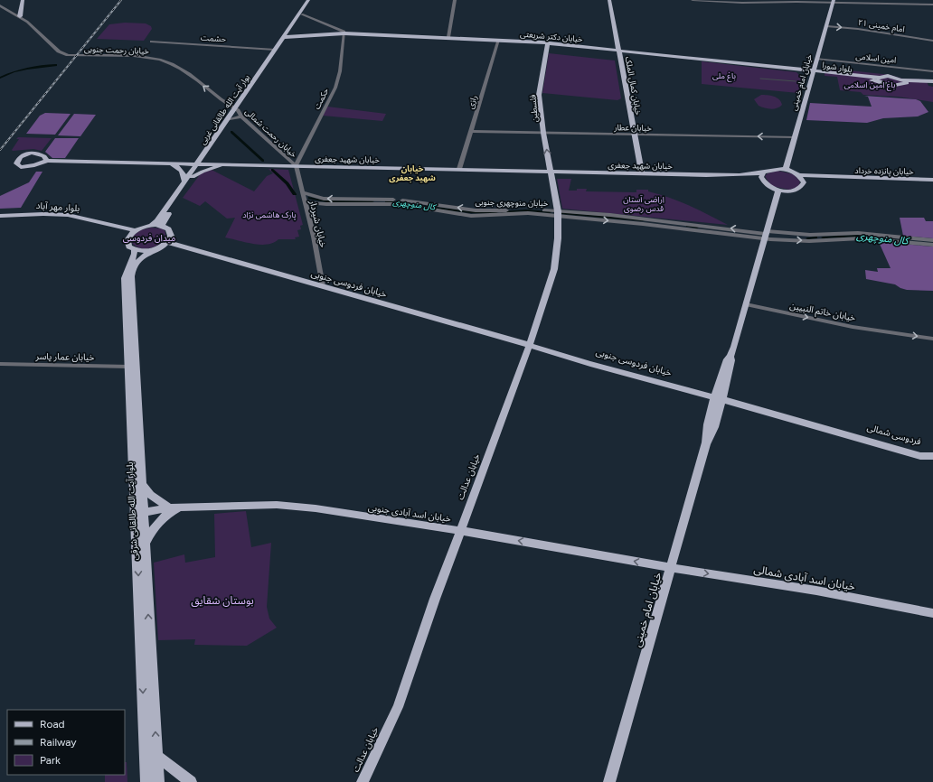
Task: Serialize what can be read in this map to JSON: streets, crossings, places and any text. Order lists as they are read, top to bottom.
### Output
{
  "streets": {
    "main road": [
      "خیابان دکتر شریعتی",
      "بلوار شورا",
      "خیابان امام خمینی",
      "خیابان کمال الملک",
      "فلسطین",
      "بوار آیت الله طالقانی غربی",
      "خیابان شهید جعفری",
      "خیابان پانزده خرداد",
      "بلوار مهر آباد",
      "خیابان فردوسی جنوبی",
      "فردوسی شمالی",
      "خیابان عدالت",
      "بلوار آیت الله طالقانی شرقی",
      "خیابان اسد آبادی جنوبی",
      "خیابان اسد آبادی شمالی"
    ],
    "street": [
      "امام خمینی ۲۱",
      "حشمت",
      "خیابان رحمت جنوبی",
      "امین اسلامی",
      "حکمت",
      "رازی",
      "خیابان عطار",
      "خیابان رحمت شمالی",
      "خیابان منوچهری جنوبی",
      "خیابان شیردار",
      "خیابان خاتم النبیین",
      "خیابان عمار یاسر"
    ]
  },
  "crossings": [
    ["امام خمینی ۲۱", "خیابان امام خمینی"],
    ["خیابان دکتر شریعتی", "خیابان کمال الملک"],
    ["خیابان دکتر شریعتی", "حکمت"],
    ["خیابان دکتر شریعتی", "رازی"],
    ["خیابان دکتر شریعتی", "فلسطین"],
    ["خیابان دکتر شریعتی", "بوار آیت الله طالقانی غربی"],
    ["حشمت", "بوار آیت الله طالقانی غربی"],
    ["خیابان رحمت جنوبی", "بوار آیت الله طالقانی غربی"],
    ["خیابان رحمت جنوبی", "خیابان رحمت شمالی"],
    ["امین اسلامی", "خیابان امام خمینی"],
    ["بلوار شورا", "خیابان امام خمینی"],
    ["خیابان امام خمینی", "خیابان عطار"],
    ["خیابان امام خمینی", "خیابان شهید جعفری"],
    ["خیابان امام خمینی", "خیابان پانزده خرداد"],
    ["خیابان امام خمینی", "خیابان منوچهری جنوبی"],
    ["خیابان امام خمینی", "خیابان فردوسی جنوبی"],
    ["خیابان امام خمینی", "خیابان خاتم النبیین"],
    ["خیابان امام خمینی", "فردوسی شمالی"],
    ["خیابان امام خمینی", "خیابان اسد آبادی جنوبی"],
    ["خیابان امام خمینی", "خیابان اسد آبادی شمالی"],
    ["خیابان کمال الملک", "خیابان عطار"],
    ["خیابان کمال الملک", "خیابان شهید جعفری"],
    ["حکمت", "خیابان رحمت شمالی"],
    ["حکمت", "خیابان شهید جعفری"],
    ["حکمت", "خیابان شیردار"],
    ["رازی", "خیابان عطار"],
    ["رازی", "خیابان شهید جعفری"],
    ["فلسطین", "خیابان عطار"],
    ["فلسطین", "خیابان شهید جعفری"],
    ["فلسطین", "خیابان عدالت"],
    ["بوار آیت الله طالقانی غربی", "خیابان رحمت شمالی"],
    ["بوار آیت الله طالقانی غربی", "خیابان شهید جعفری"],
    ["خیابان رحمت شمالی", "خیابان شهید جعفری"],
    ["خیابان رحمت شمالی", "خیابان شیردار"],
    ["خیابان شهید جعفری", "خیابان پانزده خرداد"],
    ["خیابان شهید جعفری", "خیابان شیردار"],
    ["خیابان شهید جعفری", "خیابان عدالت"],
    ["خیابان منوچهری جنوبی", "خیابان شیردار"],
    ["خیابان منوچهری جنوبی", "خیابان عدالت"],
    ["خیابان شیردار", "خیابان فردوسی جنوبی"],
    ["خیابان فردوسی جنوبی", "فردوسی شمالی"],
    ["خیابان فردوسی جنوبی", "خیابان عدالت"],
    ["خیابان عمار یاسر", "بلوار آیت الله طالقانی شرقی"],
    ["خیابان عدالت", "خیابان اسد آبادی جنوبی"],
    ["بلوار آیت الله طالقانی شرقی", "خیابان اسد آبادی جنوبی"],
    ["خیابان اسد آبادی جنوبی", "خیابان اسد آبادی شمالی"]
  ],
  "one_way": [
    "خیابان رحمت جنوبی",
    "خیابان عطار",
    "خیابان خاتم النبیین",
    "خیابان اسد آبادی جنوبی",
    "خیابان اسد آبادی شمالی"
  ],
  "districts": ["خیابان شهید جعفری"],
  "water": ["کال منوچهری"],
  "parks": [
    "باغ ملی",
    "باغ امین اسلامی",
    "اراضی آستان قدس رضوی",
    "پارک هاشمی نژاد",
    "میدان فردوسی",
    "بوستان شقایق"
  ],
  "legend": ["Road", "Railway", "Park"]
}
